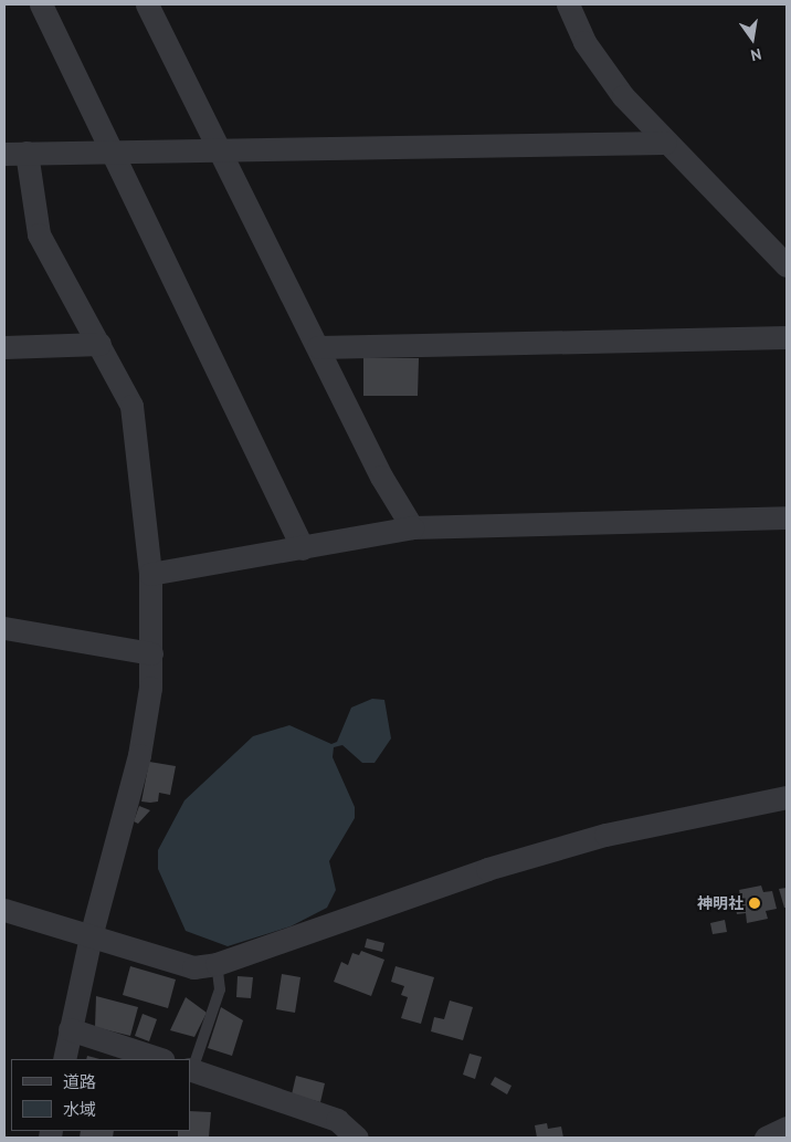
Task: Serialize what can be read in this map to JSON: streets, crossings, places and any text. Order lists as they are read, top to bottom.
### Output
{
  "places": ["神明社"],
  "legend": ["道路", "水域"],
  "north": "bottom"
}
